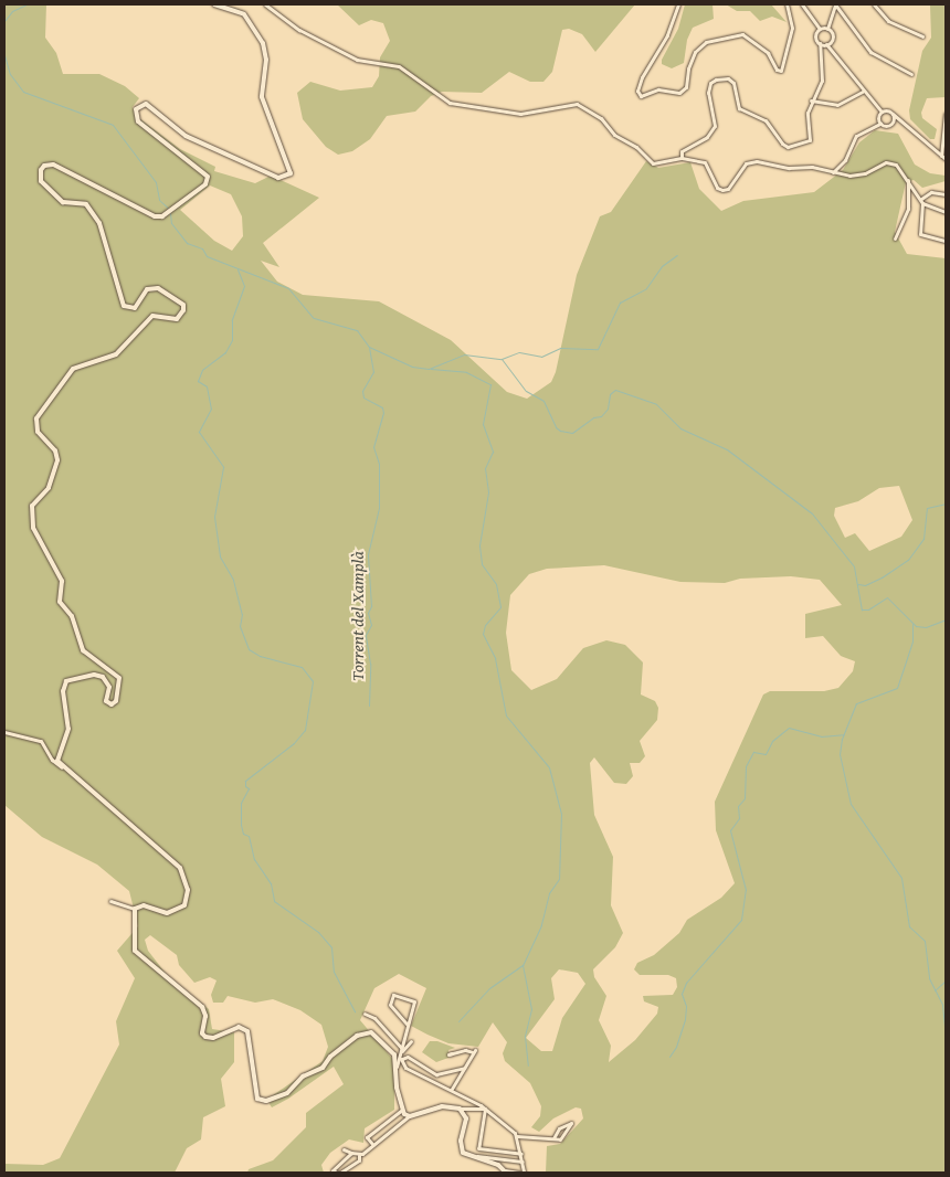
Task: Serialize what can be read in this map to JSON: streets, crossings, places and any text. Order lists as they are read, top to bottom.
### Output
{
  "water": ["Torrent del Xamplà"]
}
